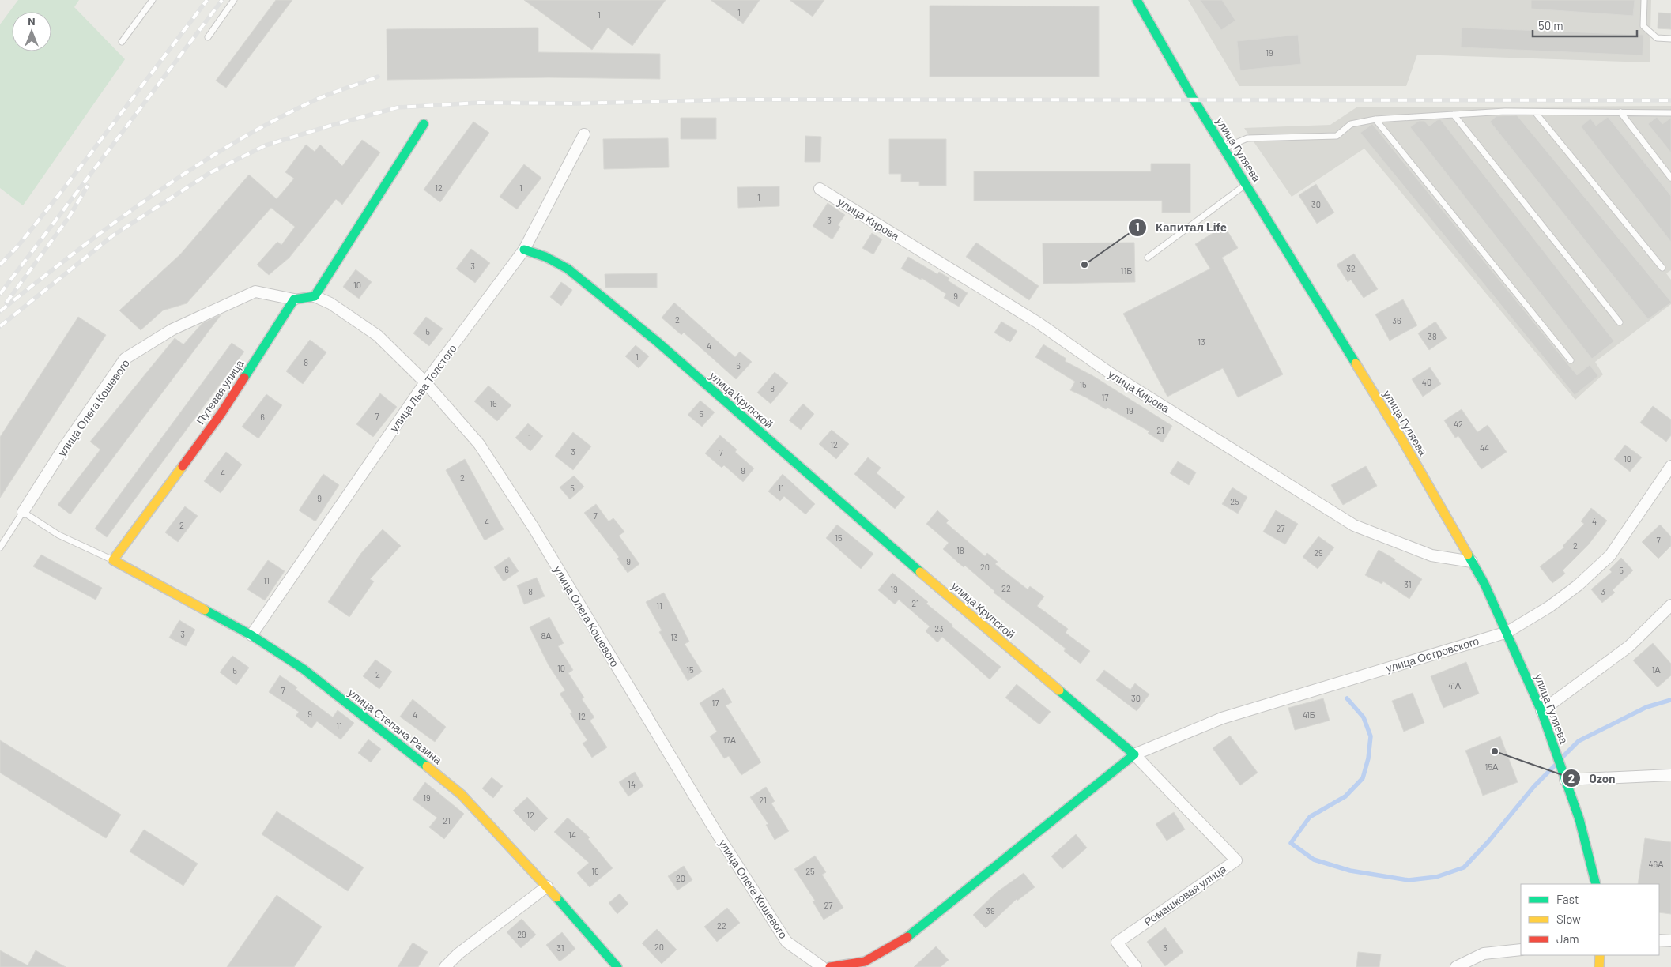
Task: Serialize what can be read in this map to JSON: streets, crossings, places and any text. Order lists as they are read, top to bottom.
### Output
{
  "streets": {
    "street": [
      "улица Гуляева",
      "улица Кирова",
      "улица Льва Толстого",
      "Путевая улица",
      "улица Крупской",
      "улица Олега Кошевого",
      "улица Островского",
      "улица Степана Разина",
      "Ромашковая улица"
    ]
  },
  "crossings": [
    ["улица Гуляева", "улица Кирова"],
    ["улица Гуляева", "улица Островского"],
    ["улица Льва Толстого", "улица Крупской"],
    ["улица Льва Толстого", "улица Олега Кошевого"],
    ["улица Льва Толстого", "улица Степана Разина"],
    ["Путевая улица", "улица Олега Кошевого"],
    ["Путевая улица", "улица Степана Разина"],
    ["улица Крупской", "улица Островского"],
    ["улица Крупской", "Ромашковая улица"],
    ["улица Островского", "Ромашковая улица"]
  ],
  "places": ["Капитал Life", "Ozon"],
  "house_numbers": [
    "1",
    "1",
    "19",
    "12",
    "1",
    "1",
    "30",
    "3",
    "3",
    "32",
    "11Б",
    "10",
    "9",
    "2",
    "36",
    "5",
    "38",
    "13",
    "4",
    "1",
    "8",
    "6",
    "40",
    "15",
    "8",
    "17",
    "16",
    "19",
    "5",
    "7",
    "6",
    "42",
    "21",
    "1",
    "12",
    "44",
    "3",
    "7",
    "10",
    "9",
    "4",
    "2",
    "5",
    "11",
    "9",
    "25",
    "7",
    "4",
    "4",
    "2",
    "27",
    "15",
    "7",
    "2",
    "18",
    "29",
    "9",
    "20",
    "6",
    "5",
    "11",
    "31",
    "22",
    "19",
    "8",
    "3",
    "21",
    "11",
    "23",
    "3",
    "8А",
    "13",
    "10",
    "15",
    "1А",
    "5",
    "2",
    "41А",
    "7",
    "30",
    "17",
    "9",
    "4",
    "41Б",
    "12",
    "11",
    "17А",
    "15А",
    "14",
    "19",
    "21",
    "12",
    "21",
    "14",
    "46А",
    "16",
    "25",
    "20",
    "27",
    "39",
    "22",
    "29",
    "20",
    "31",
    "3"
  ],
  "legend": ["Fast", "Slow", "Jam"],
  "scale_bar": "50 m",
  "north": "top"
}
